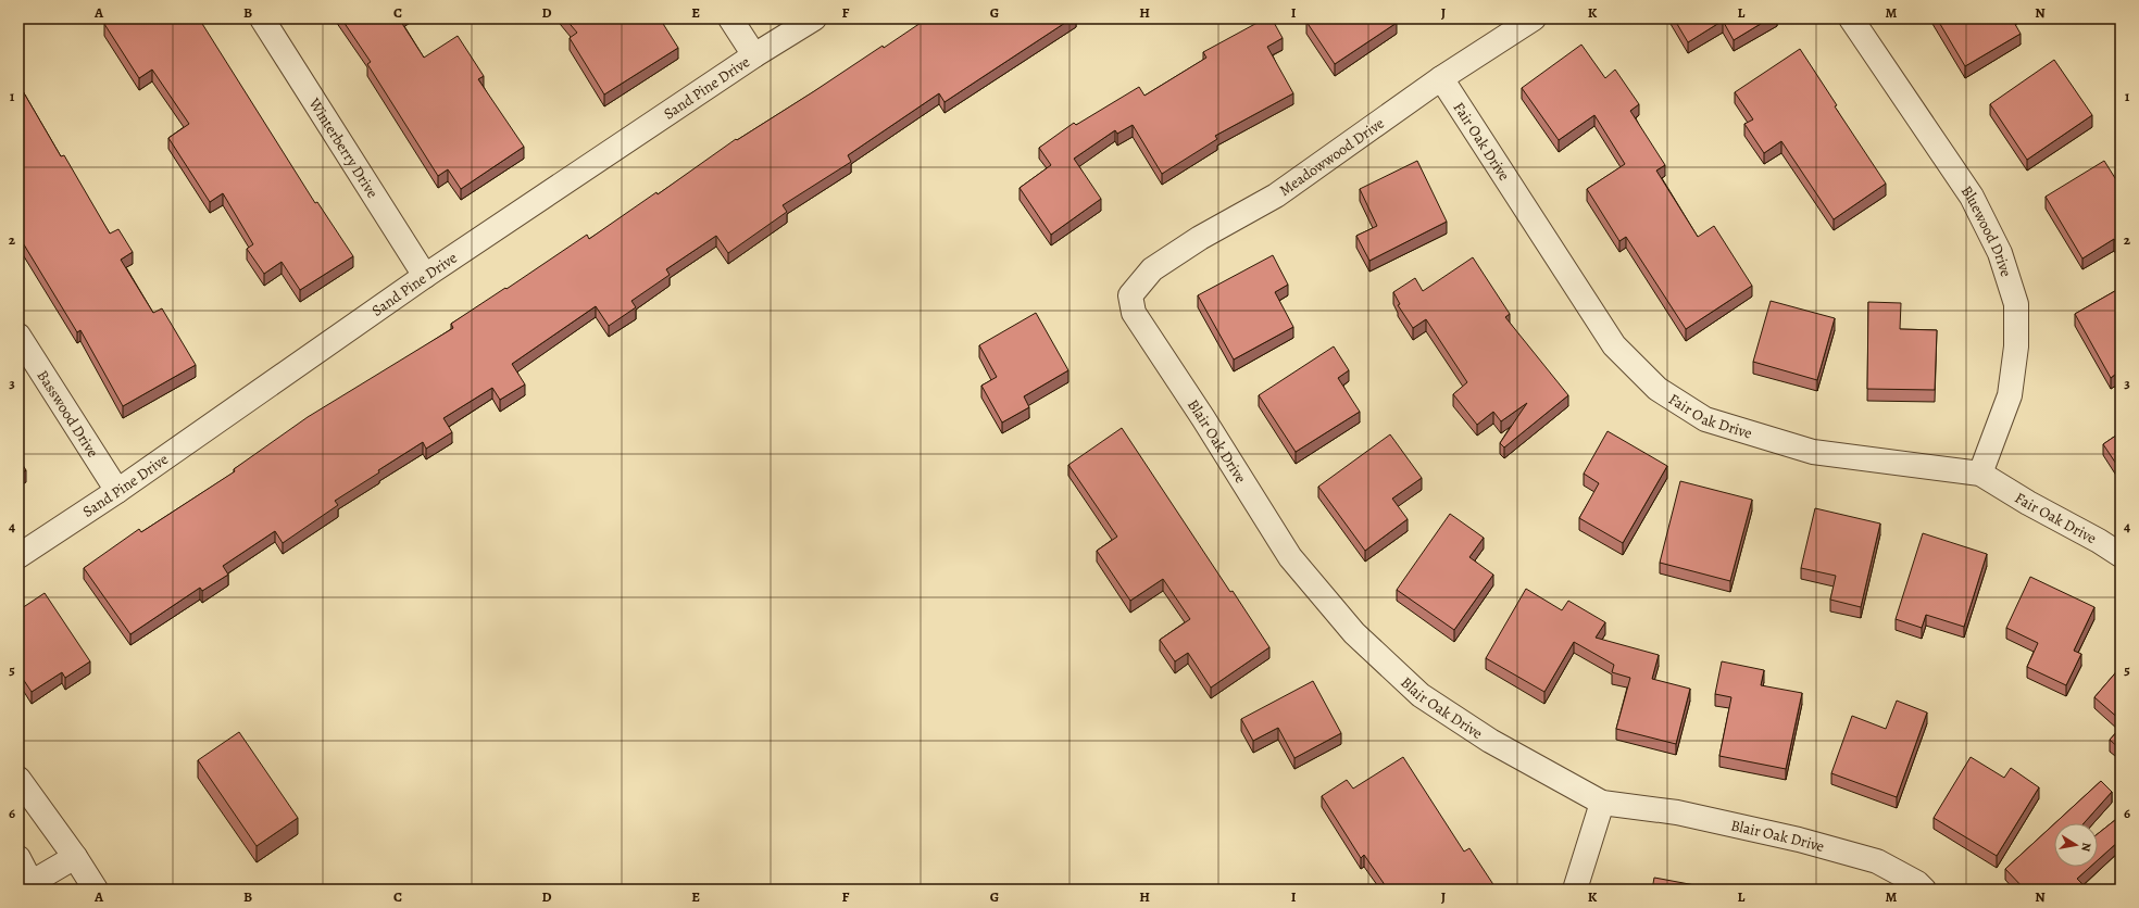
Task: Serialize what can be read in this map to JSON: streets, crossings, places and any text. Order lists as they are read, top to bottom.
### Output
{
  "streets": {
    "street": [
      "Sand Pine Drive",
      "Fair Oak Drive",
      "Winterberry Drive",
      "Meadowwood Drive",
      "Bluewood Drive",
      "Basswood Drive",
      "Blair Oak Drive"
    ]
  },
  "crossings": [
    ["Sand Pine Drive", "Winterberry Drive"],
    ["Sand Pine Drive", "Basswood Drive"],
    ["Fair Oak Drive", "Meadowwood Drive"],
    ["Fair Oak Drive", "Bluewood Drive"],
    ["Meadowwood Drive", "Blair Oak Drive"]
  ],
  "north": "right",
  "grid": {
    "columns": [
      "A",
      "B",
      "C",
      "D",
      "E",
      "F",
      "G",
      "H",
      "I",
      "J",
      "K",
      "L",
      "M",
      "N"
    ],
    "rows": [
      "1",
      "2",
      "3",
      "4",
      "5",
      "6"
    ]
  }
}
